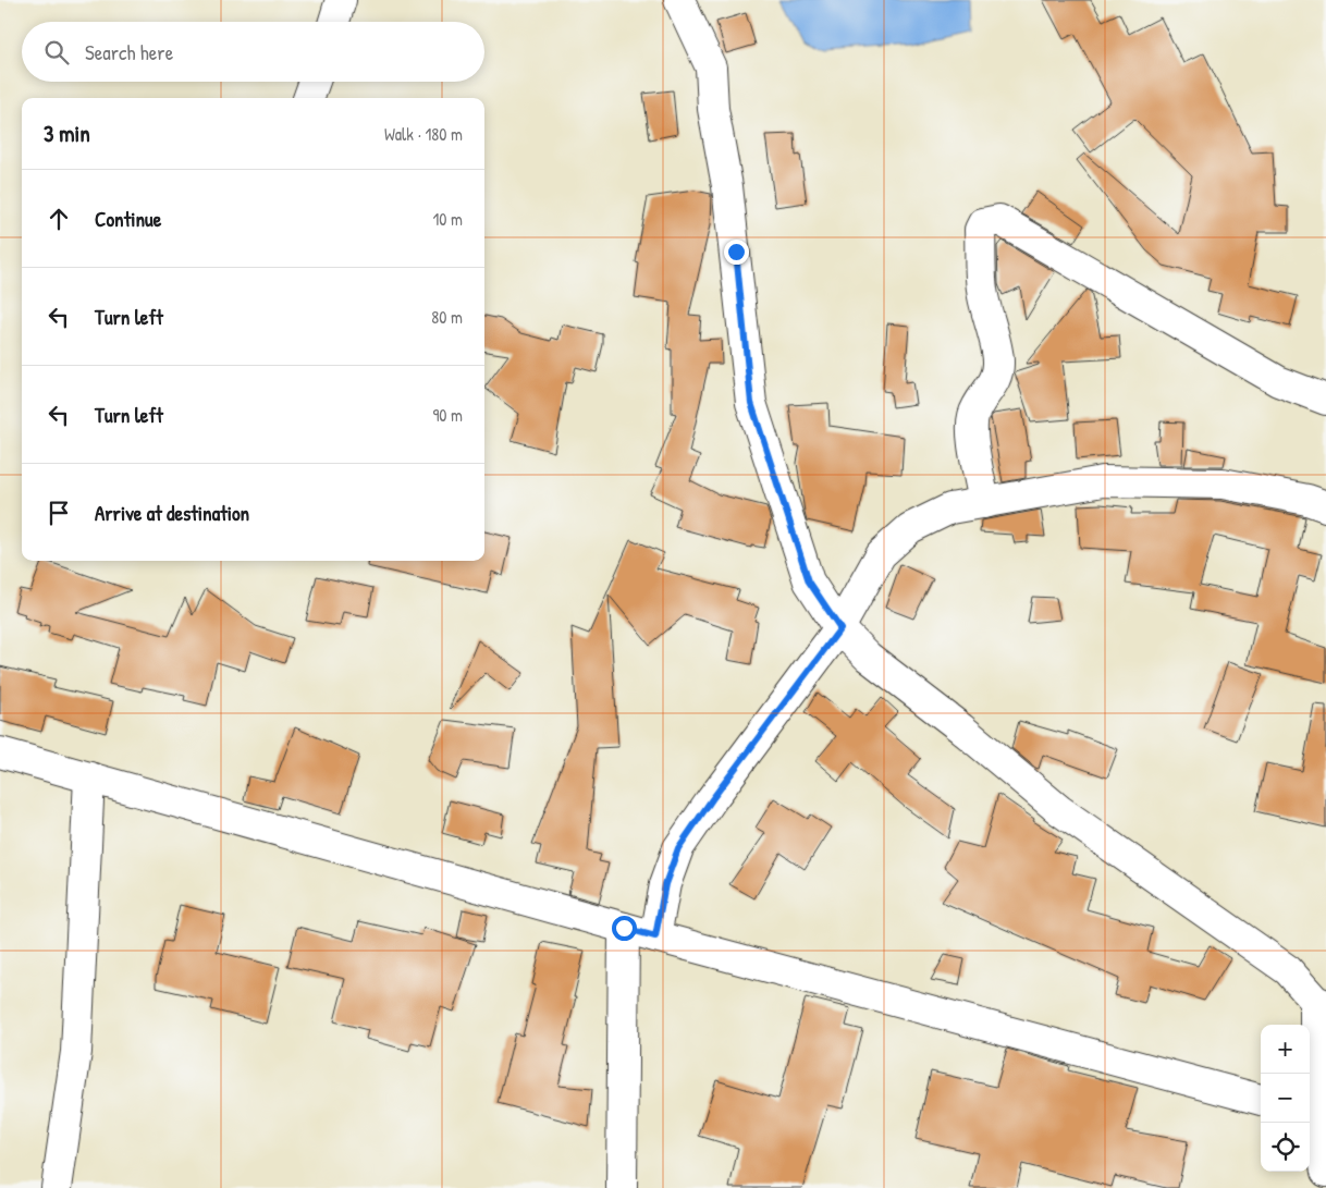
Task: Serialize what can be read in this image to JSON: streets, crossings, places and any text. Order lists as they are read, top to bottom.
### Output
{
  "page": {
    "search": "Search here",
    "heading": ["3 min", "Walk · 180 m"],
    "list": [
      ["Continue", "10 m"],
      ["Turn left", "80 m"],
      ["Turn left", "90 m"],
      "Arrive at destination"
    ],
    "map_buttons": ["+", "−"]
  }
}
